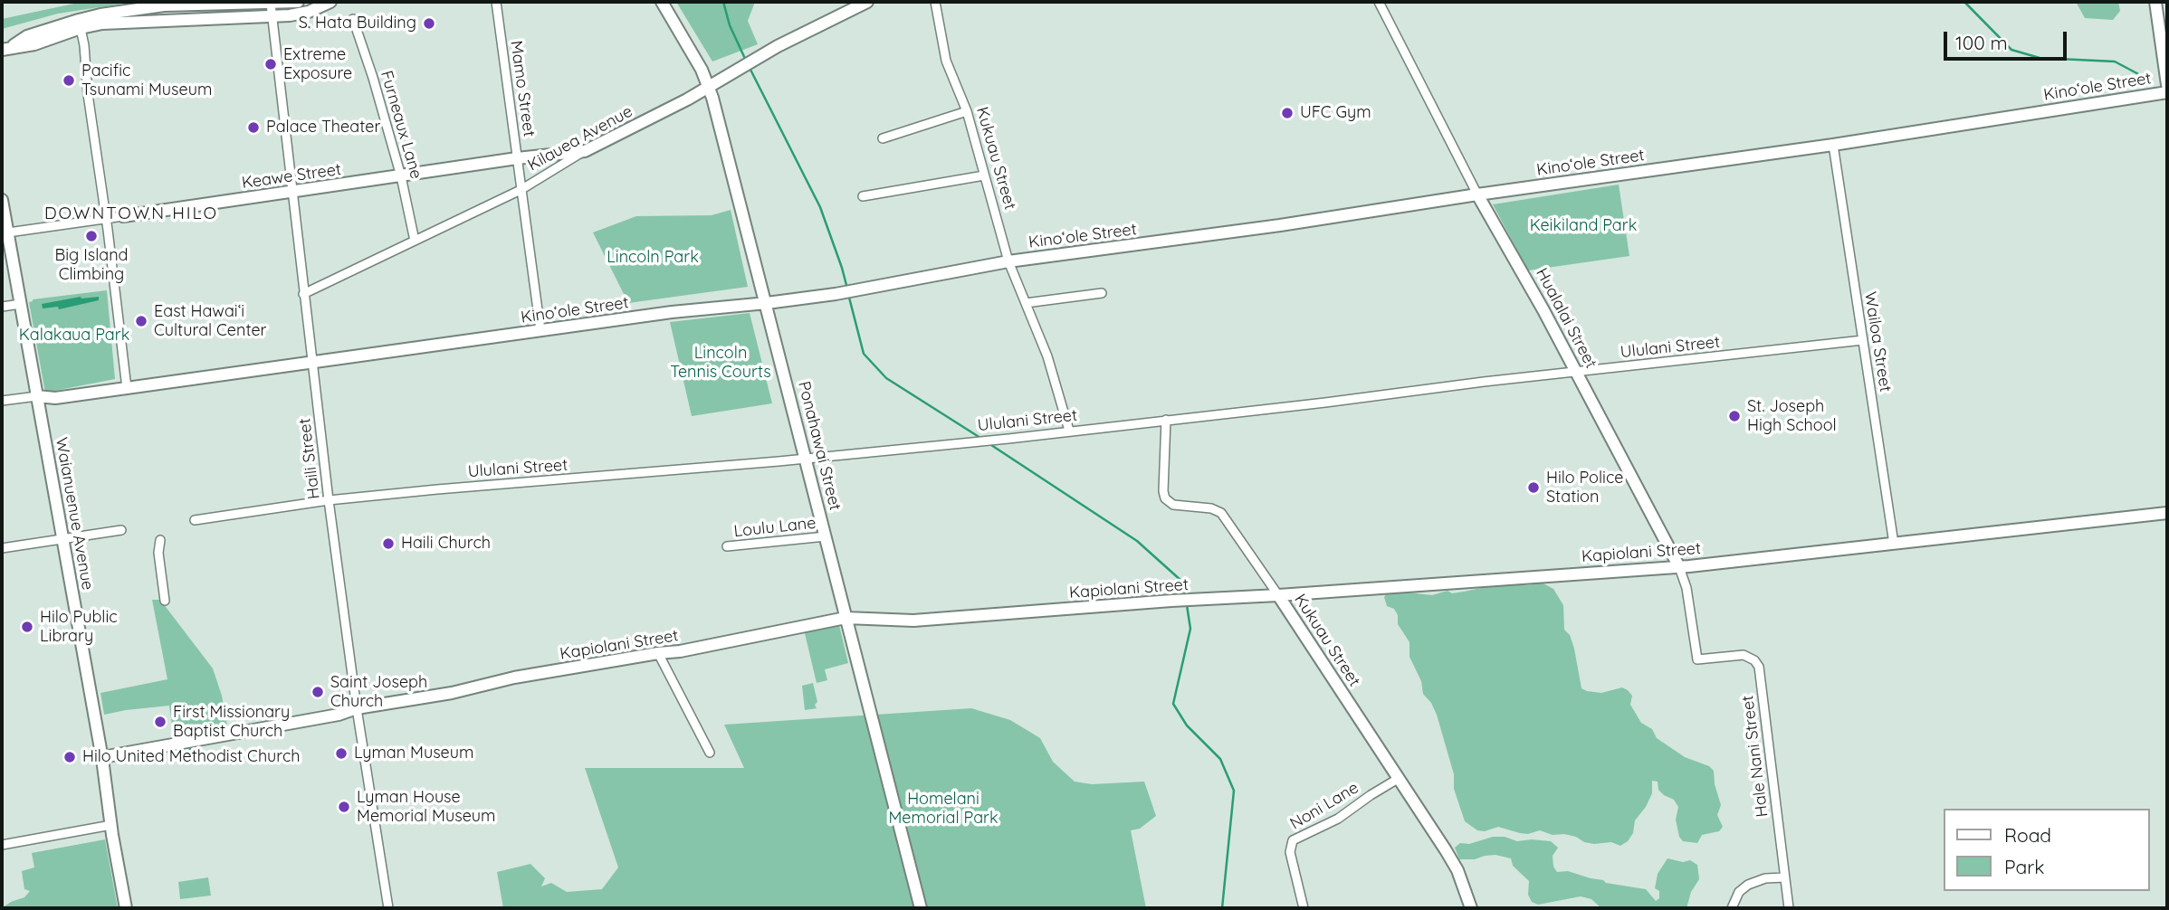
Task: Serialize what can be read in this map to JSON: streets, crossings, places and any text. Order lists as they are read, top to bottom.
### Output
{
  "streets": {
    "street": [
      "Kinoʻole Street",
      "Mamo Street",
      "Furneaux Lane",
      "Kilauea Avenue",
      "Kukuau Street",
      "Keawe Street",
      "Hualalai Street",
      "Wailoa Street",
      "Ululani Street",
      "Ponahawai Street",
      "Haili Street",
      "Waianuenue Avenue",
      "Loulu Lane",
      "Kapiolani Street",
      "Hale Nani Street",
      "Noni Lane"
    ]
  },
  "crossings": [
    ["Kinoʻole Street", "Mamo Street"],
    ["Kinoʻole Street", "Kukuau Street"],
    ["Kinoʻole Street", "Hualalai Street"],
    ["Kinoʻole Street", "Wailoa Street"],
    ["Kinoʻole Street", "Ponahawai Street"],
    ["Kinoʻole Street", "Haili Street"],
    ["Kinoʻole Street", "Waianuenue Avenue"],
    ["Mamo Street", "Kilauea Avenue"],
    ["Mamo Street", "Keawe Street"],
    ["Furneaux Lane", "Kilauea Avenue"],
    ["Furneaux Lane", "Keawe Street"],
    ["Kilauea Avenue", "Keawe Street"],
    ["Kilauea Avenue", "Ponahawai Street"],
    ["Kilauea Avenue", "Haili Street"],
    ["Kukuau Street", "Ululani Street"],
    ["Kukuau Street", "Kapiolani Street"],
    ["Kukuau Street", "Noni Lane"],
    ["Keawe Street", "Haili Street"],
    ["Keawe Street", "Waianuenue Avenue"],
    ["Hualalai Street", "Ululani Street"],
    ["Hualalai Street", "Kapiolani Street"],
    ["Hualalai Street", "Hale Nani Street"],
    ["Wailoa Street", "Ululani Street"],
    ["Wailoa Street", "Kapiolani Street"],
    ["Ululani Street", "Ponahawai Street"],
    ["Ululani Street", "Haili Street"],
    ["Ponahawai Street", "Loulu Lane"],
    ["Ponahawai Street", "Kapiolani Street"],
    ["Haili Street", "Kapiolani Street"],
    ["Waianuenue Avenue", "Kapiolani Street"]
  ],
  "districts": ["DOWNTOWN HILO"],
  "parks": [
    "Keikiland Park",
    "Lincoln Park",
    "Kalakaua Park",
    "Lincoln Tennis Courts",
    "Homelani Memorial Park"
  ],
  "places": [
    "S. Hata Building",
    "Extreme Exposure",
    "Pacific Tsunami Museum",
    "UFC Gym",
    "Palace Theater",
    "Big Island Climbing",
    "East Hawaiʻi Cultural Center",
    "St. Joseph High School",
    "Hilo Police Station",
    "Haili Church",
    "Hilo Public Library",
    "Saint Joseph Church",
    "First Missionary Baptist Church",
    "Lyman Museum",
    "Hilo United Methodist Church",
    "Lyman House Memorial Museum"
  ],
  "legend": ["Road", "Park"],
  "scale_bar": "100 m"
}
